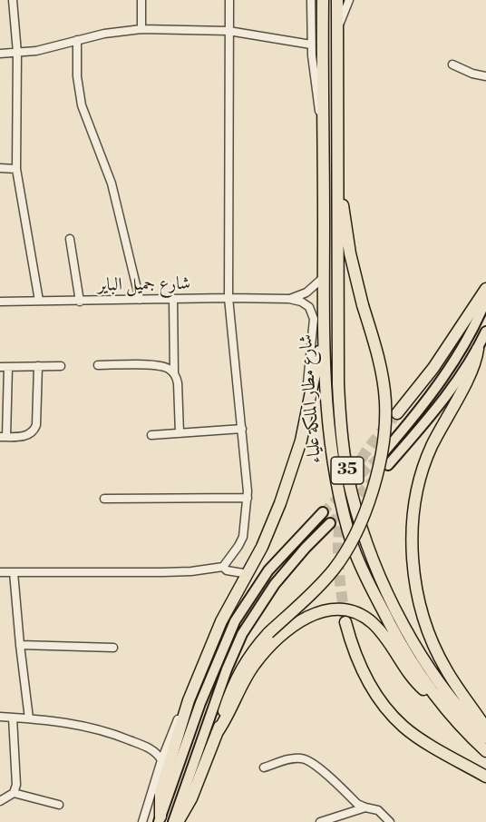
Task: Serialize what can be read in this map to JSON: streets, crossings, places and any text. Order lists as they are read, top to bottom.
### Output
{
  "streets": {
    "highway": ["شارع مطار الملكة علياء", "35"],
    "street": ["شارع جميل الباير"]
  },
  "crossings": [
    ["شارع جميل الباير", "شارع مطار الملكة علياء"]
  ]
}
